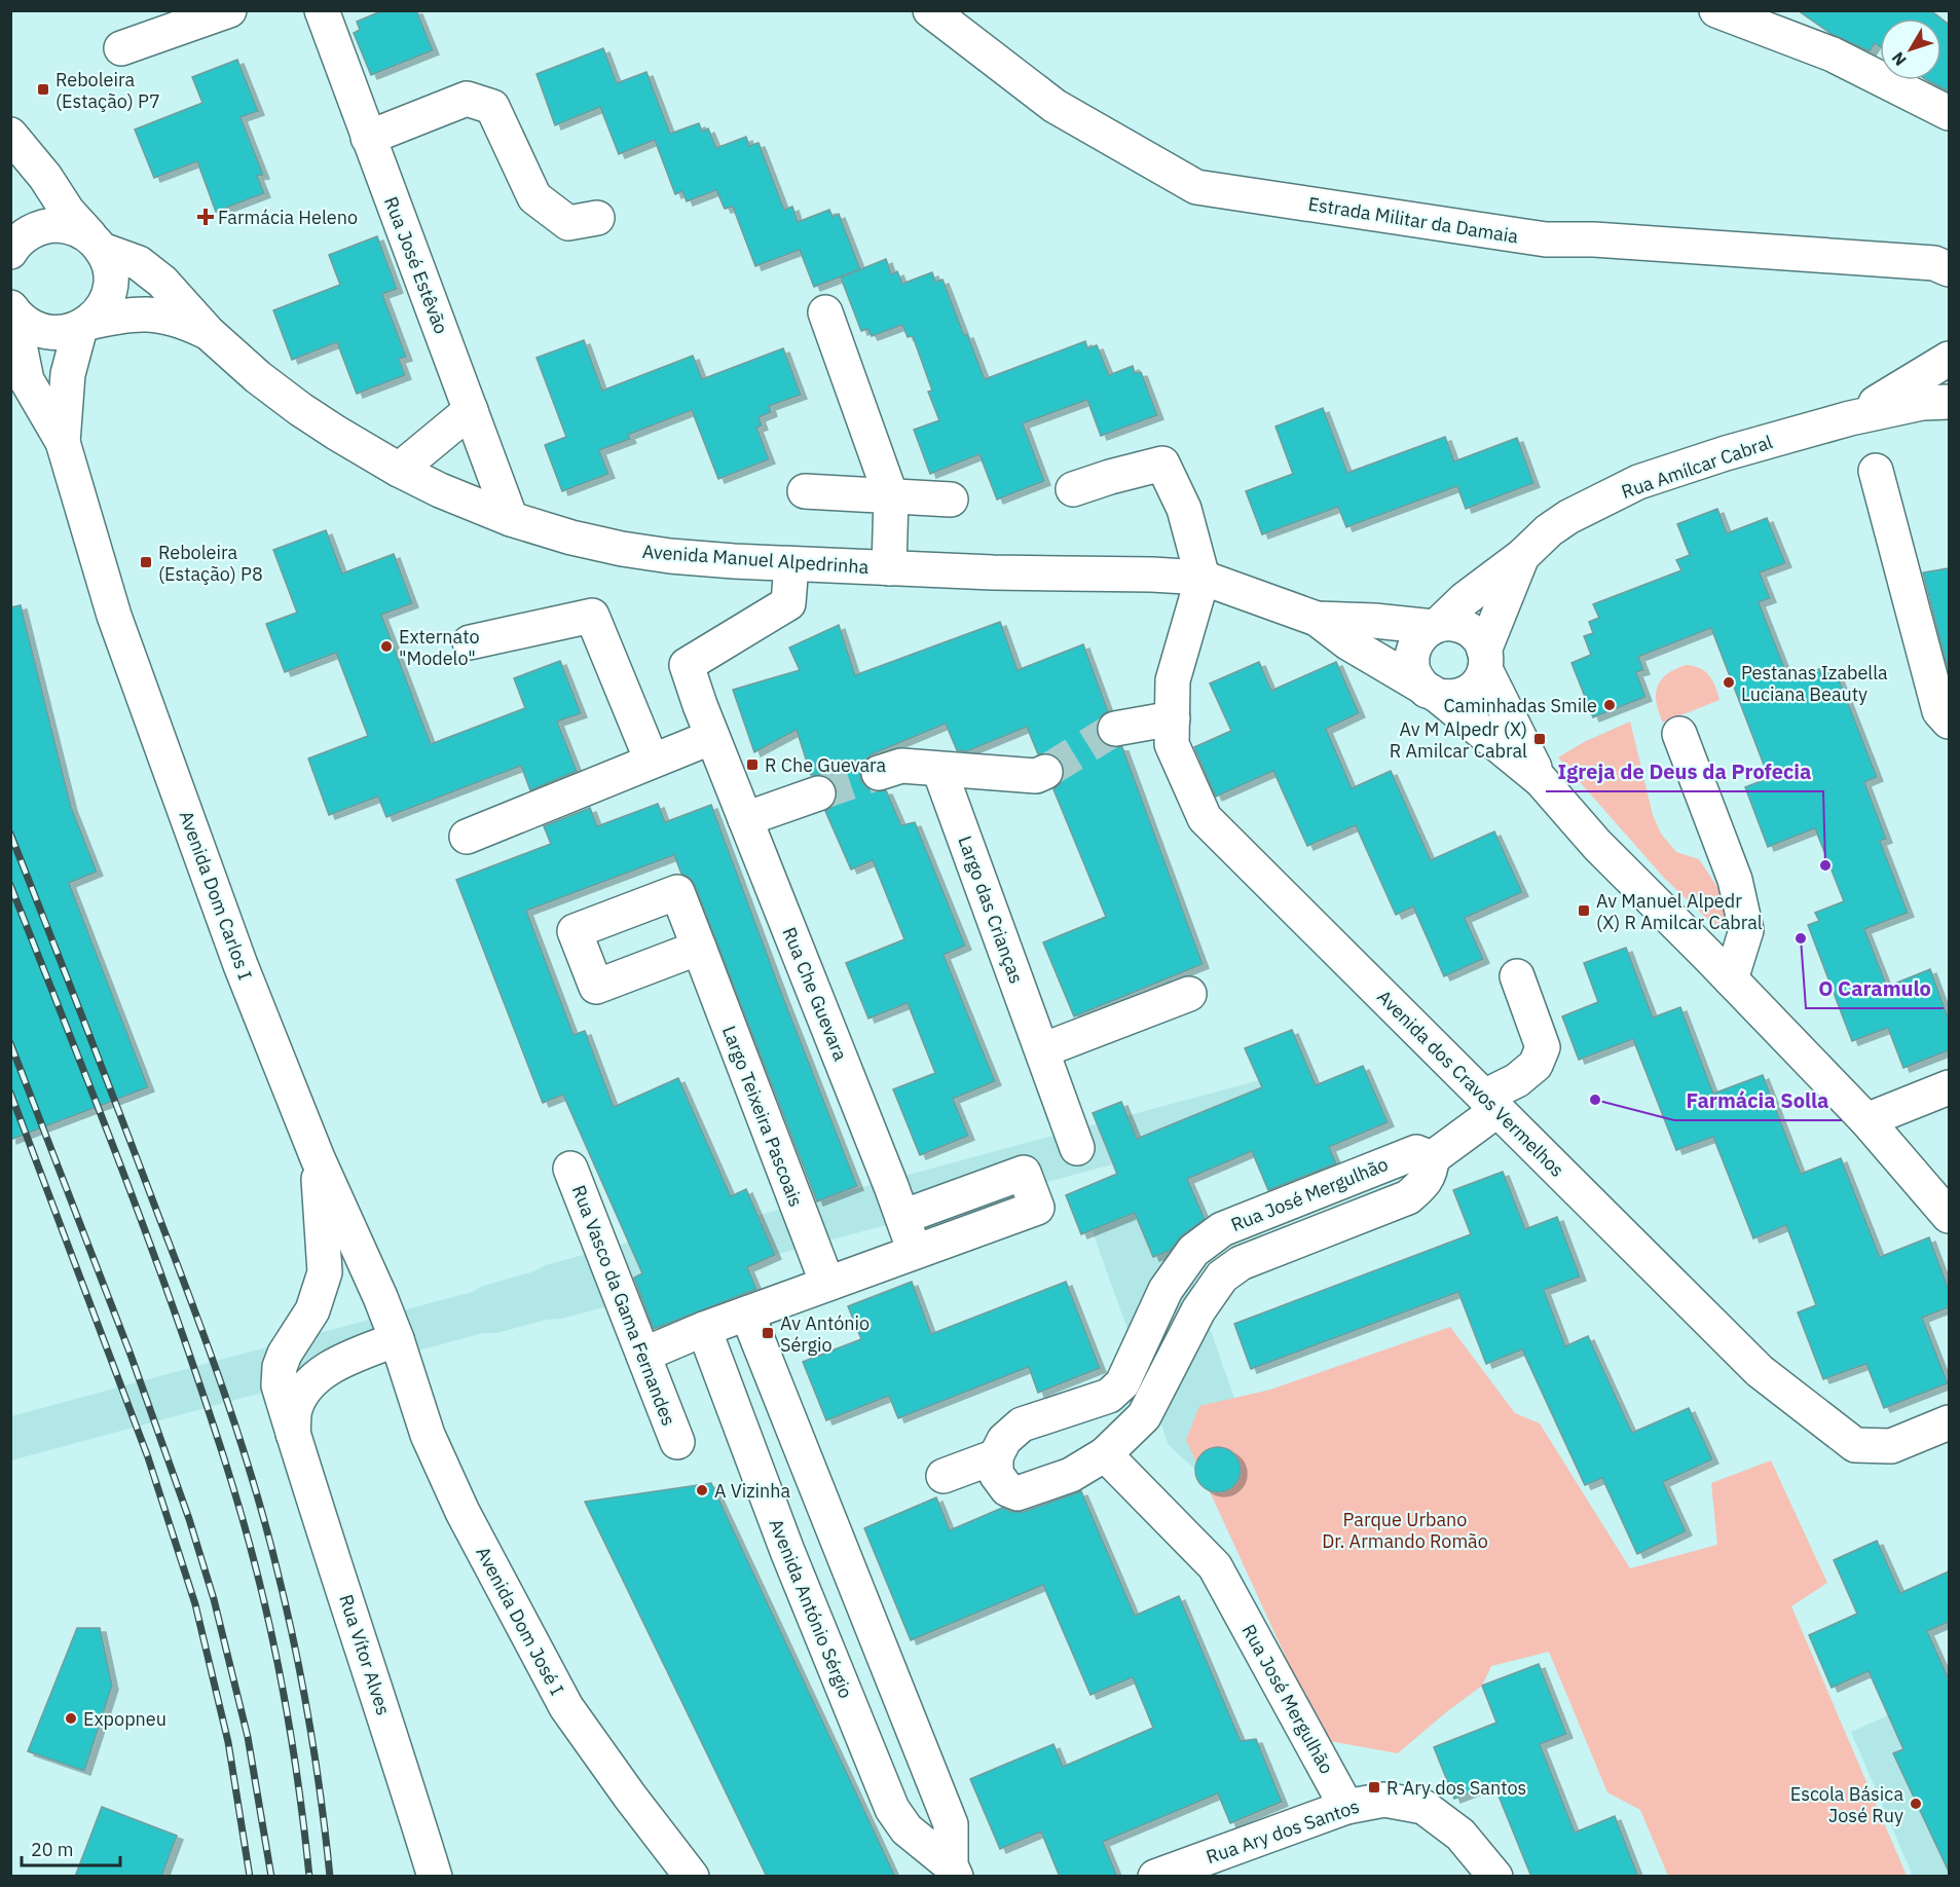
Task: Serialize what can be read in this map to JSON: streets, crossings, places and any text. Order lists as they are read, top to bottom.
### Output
{
  "streets": {
    "street": [
      "Estrada Militar da Damaia",
      "Rua José Estêvão",
      "Rua Amílcar Cabral",
      "Avenida Manuel Alpedrinha",
      "Avenida Dom Carlos I",
      "Largo das Crianças",
      "Rua Che Guevara",
      "Avenida dos Cravos Vermelhos",
      "Largo Teixeira Pascoais",
      "Rua José Mergulhão",
      "Rua Vasco da Gama Fernandes",
      "Avenida António Sérgio",
      "Avenida Dom José I",
      "Rua Vítor Alves",
      "Rua Ary dos Santos"
    ]
  },
  "crossings": [
    ["Rua José Estêvão", "Avenida Manuel Alpedrinha"],
    ["Rua Amílcar Cabral", "Avenida Manuel Alpedrinha"],
    ["Avenida Manuel Alpedrinha", "Avenida Dom Carlos I"],
    ["Avenida Manuel Alpedrinha", "Rua Che Guevara"],
    ["Avenida Manuel Alpedrinha", "Avenida dos Cravos Vermelhos"],
    ["Avenida Dom Carlos I", "Avenida Dom José I"],
    ["Avenida Dom Carlos I", "Rua Vítor Alves"],
    ["Rua José Mergulhão", "Rua Ary dos Santos"],
    ["Avenida Dom José I", "Rua Vítor Alves"]
  ],
  "parks": ["Parque Urbano Dr. Armando Romão"],
  "places": {
    "transit": [
      "Reboleira (Estação) P7",
      "Reboleira (Estação) P8",
      "Av M Alpedr (X) R Amilcar Cabral",
      "R Che Guevara",
      "Av Manuel Alpedr (X) R Amilcar Cabral",
      "Av António Sérgio",
      "R Ary dos Santos"
    ],
    "health": ["Farmácia Heleno"],
    "other": [
      "Externato \"Modelo\"",
      "Pestanas Izabella Luciana Beauty",
      "Caminhadas Smile",
      "Igreja de Deus da Profecia",
      "O Caramulo",
      "Farmácia Solla",
      "A Vizinha",
      "Expopneu",
      "Escola Básica José Ruy"
    ]
  },
  "scale_bar": "20 m",
  "north": "bottom left"
}
